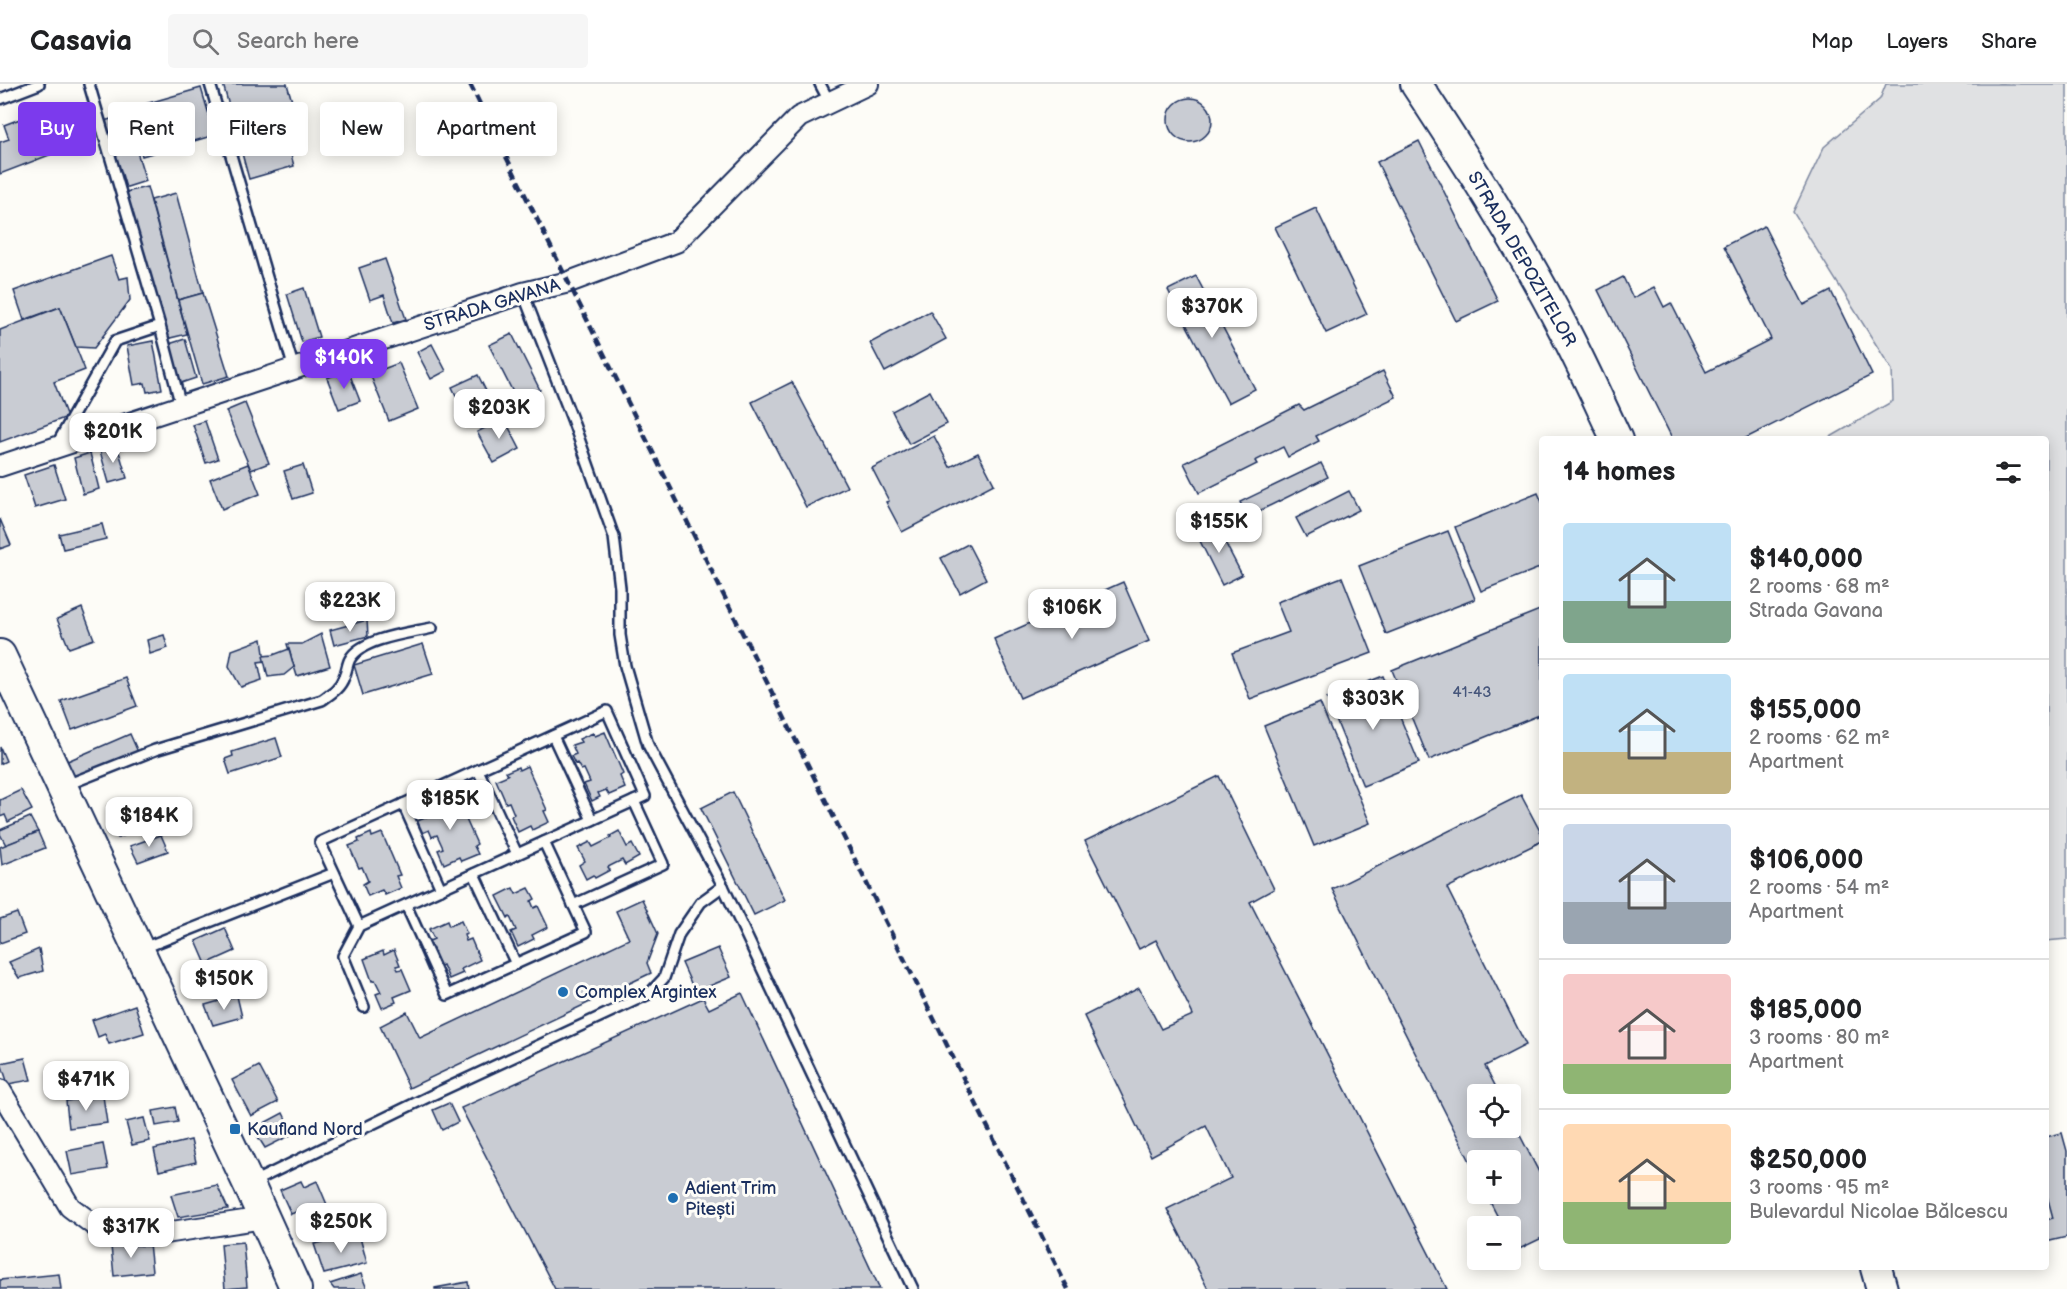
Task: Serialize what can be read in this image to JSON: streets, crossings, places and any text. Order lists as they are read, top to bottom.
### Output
{
  "streets": {
    "main road": ["STRADA DEPOZITELOR"],
    "street": ["STRADA GAVANA"]
  },
  "places": {
    "other": ["Complex Argintex", "Adient Trim Pitești"],
    "transit": ["Kaufland Nord"]
  },
  "house_numbers": ["41-43"],
  "page": {
    "header": "Casavia",
    "search": "Search here",
    "nav": ["Map", "Layers", "Share"],
    "chip": [
      "Buy",
      "Rent",
      "Filters",
      "New",
      "Apartment"
    ],
    "price": [
      "$370K",
      "$140K",
      "$203K",
      "$201K",
      "$155K",
      "$223K",
      "$106K",
      "$303K",
      "$185K",
      "$184K",
      "$150K",
      "$471K",
      "$250K",
      "$317K"
    ],
    "heading": "14 homes",
    "list": [
      {
        "name": "$140,000",
        "note": "2 rooms · 68 m² · Strada Gavana"
      },
      {
        "name": "$155,000",
        "note": "2 rooms · 62 m² · Apartment"
      },
      {
        "name": "$106,000",
        "note": "2 rooms · 54 m² · Apartment"
      },
      {
        "name": "$185,000",
        "note": "3 rooms · 80 m² · Apartment"
      },
      {
        "name": "$250,000",
        "note": "3 rooms · 95 m² · Bulevardul Nicolae Bălcescu"
      }
    ],
    "map_buttons": ["+", "−"]
  }
}
